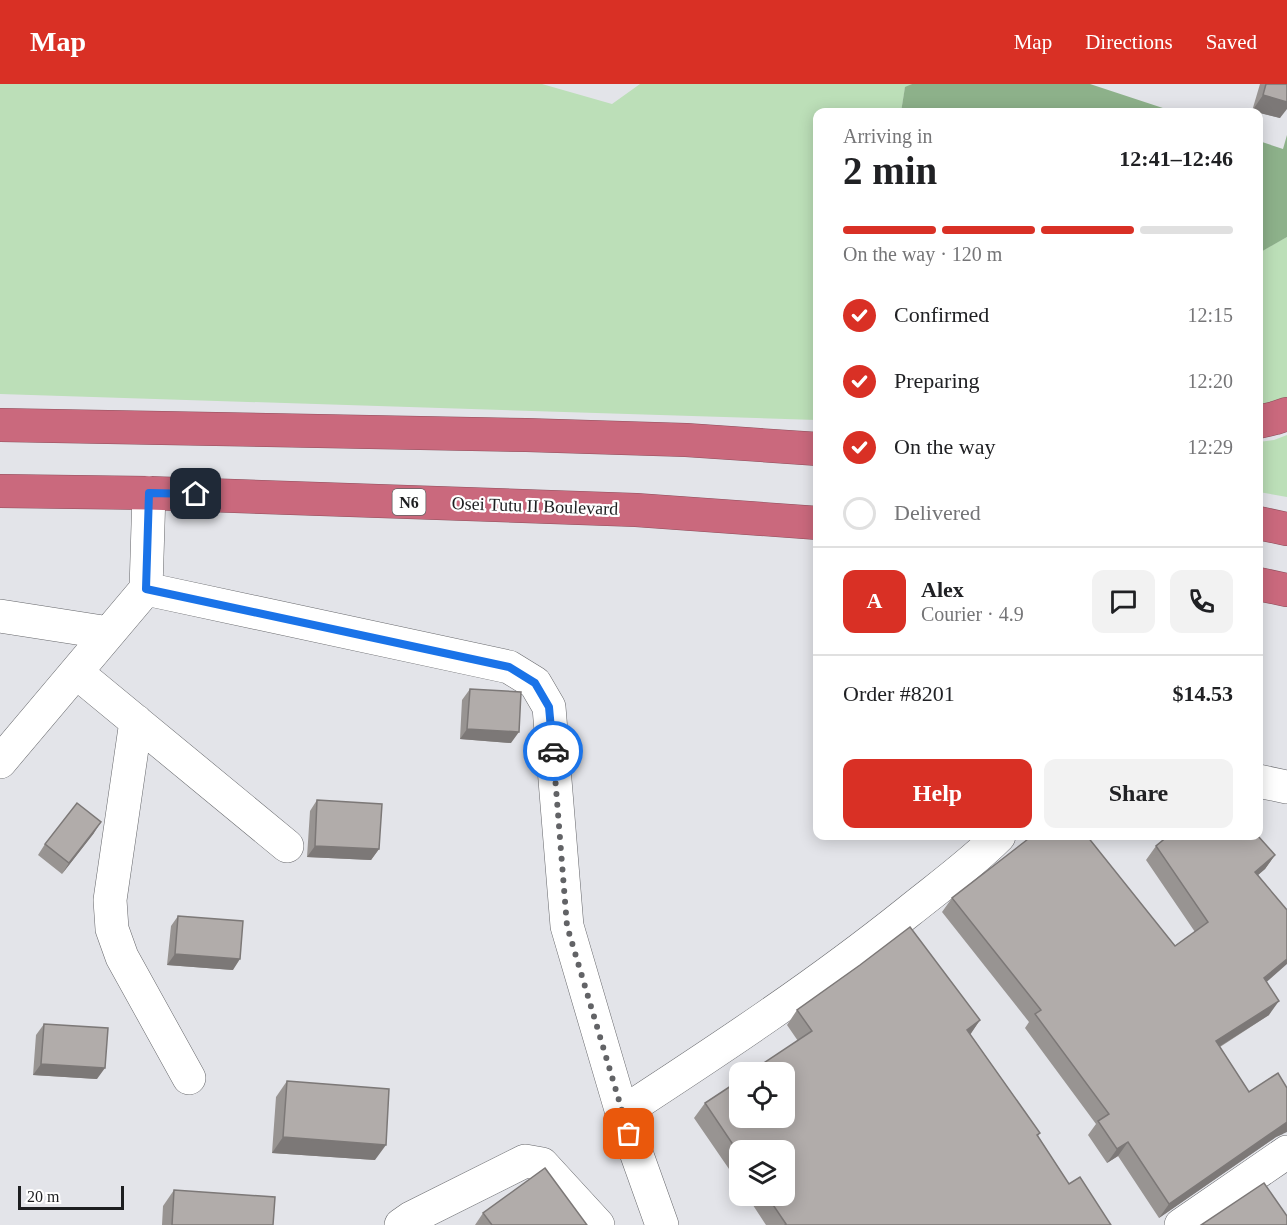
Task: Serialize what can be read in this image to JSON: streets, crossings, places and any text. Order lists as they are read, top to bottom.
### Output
{
  "streets": {
    "highway": ["N6", "Osei Tutu II Boulevard"]
  },
  "scale_bar": "20 m",
  "page": {
    "header": "Map",
    "nav": ["Map", "Directions", "Saved"],
    "heading": ["2 min", "Arriving in", "12:41–12:46"],
    "panel": [
      "Alex",
      "Courier · 4.9",
      "Order #8201",
      "$14.53"
    ],
    "bar": "On the way · 120 m",
    "list": [
      ["Confirmed", "12:15"],
      ["Preparing", "12:20"],
      ["On the way", "12:29"],
      "Delivered"
    ],
    "round": "A",
    "buttons": ["Help", "Share"],
    "scale": "20 m"
  }
}
